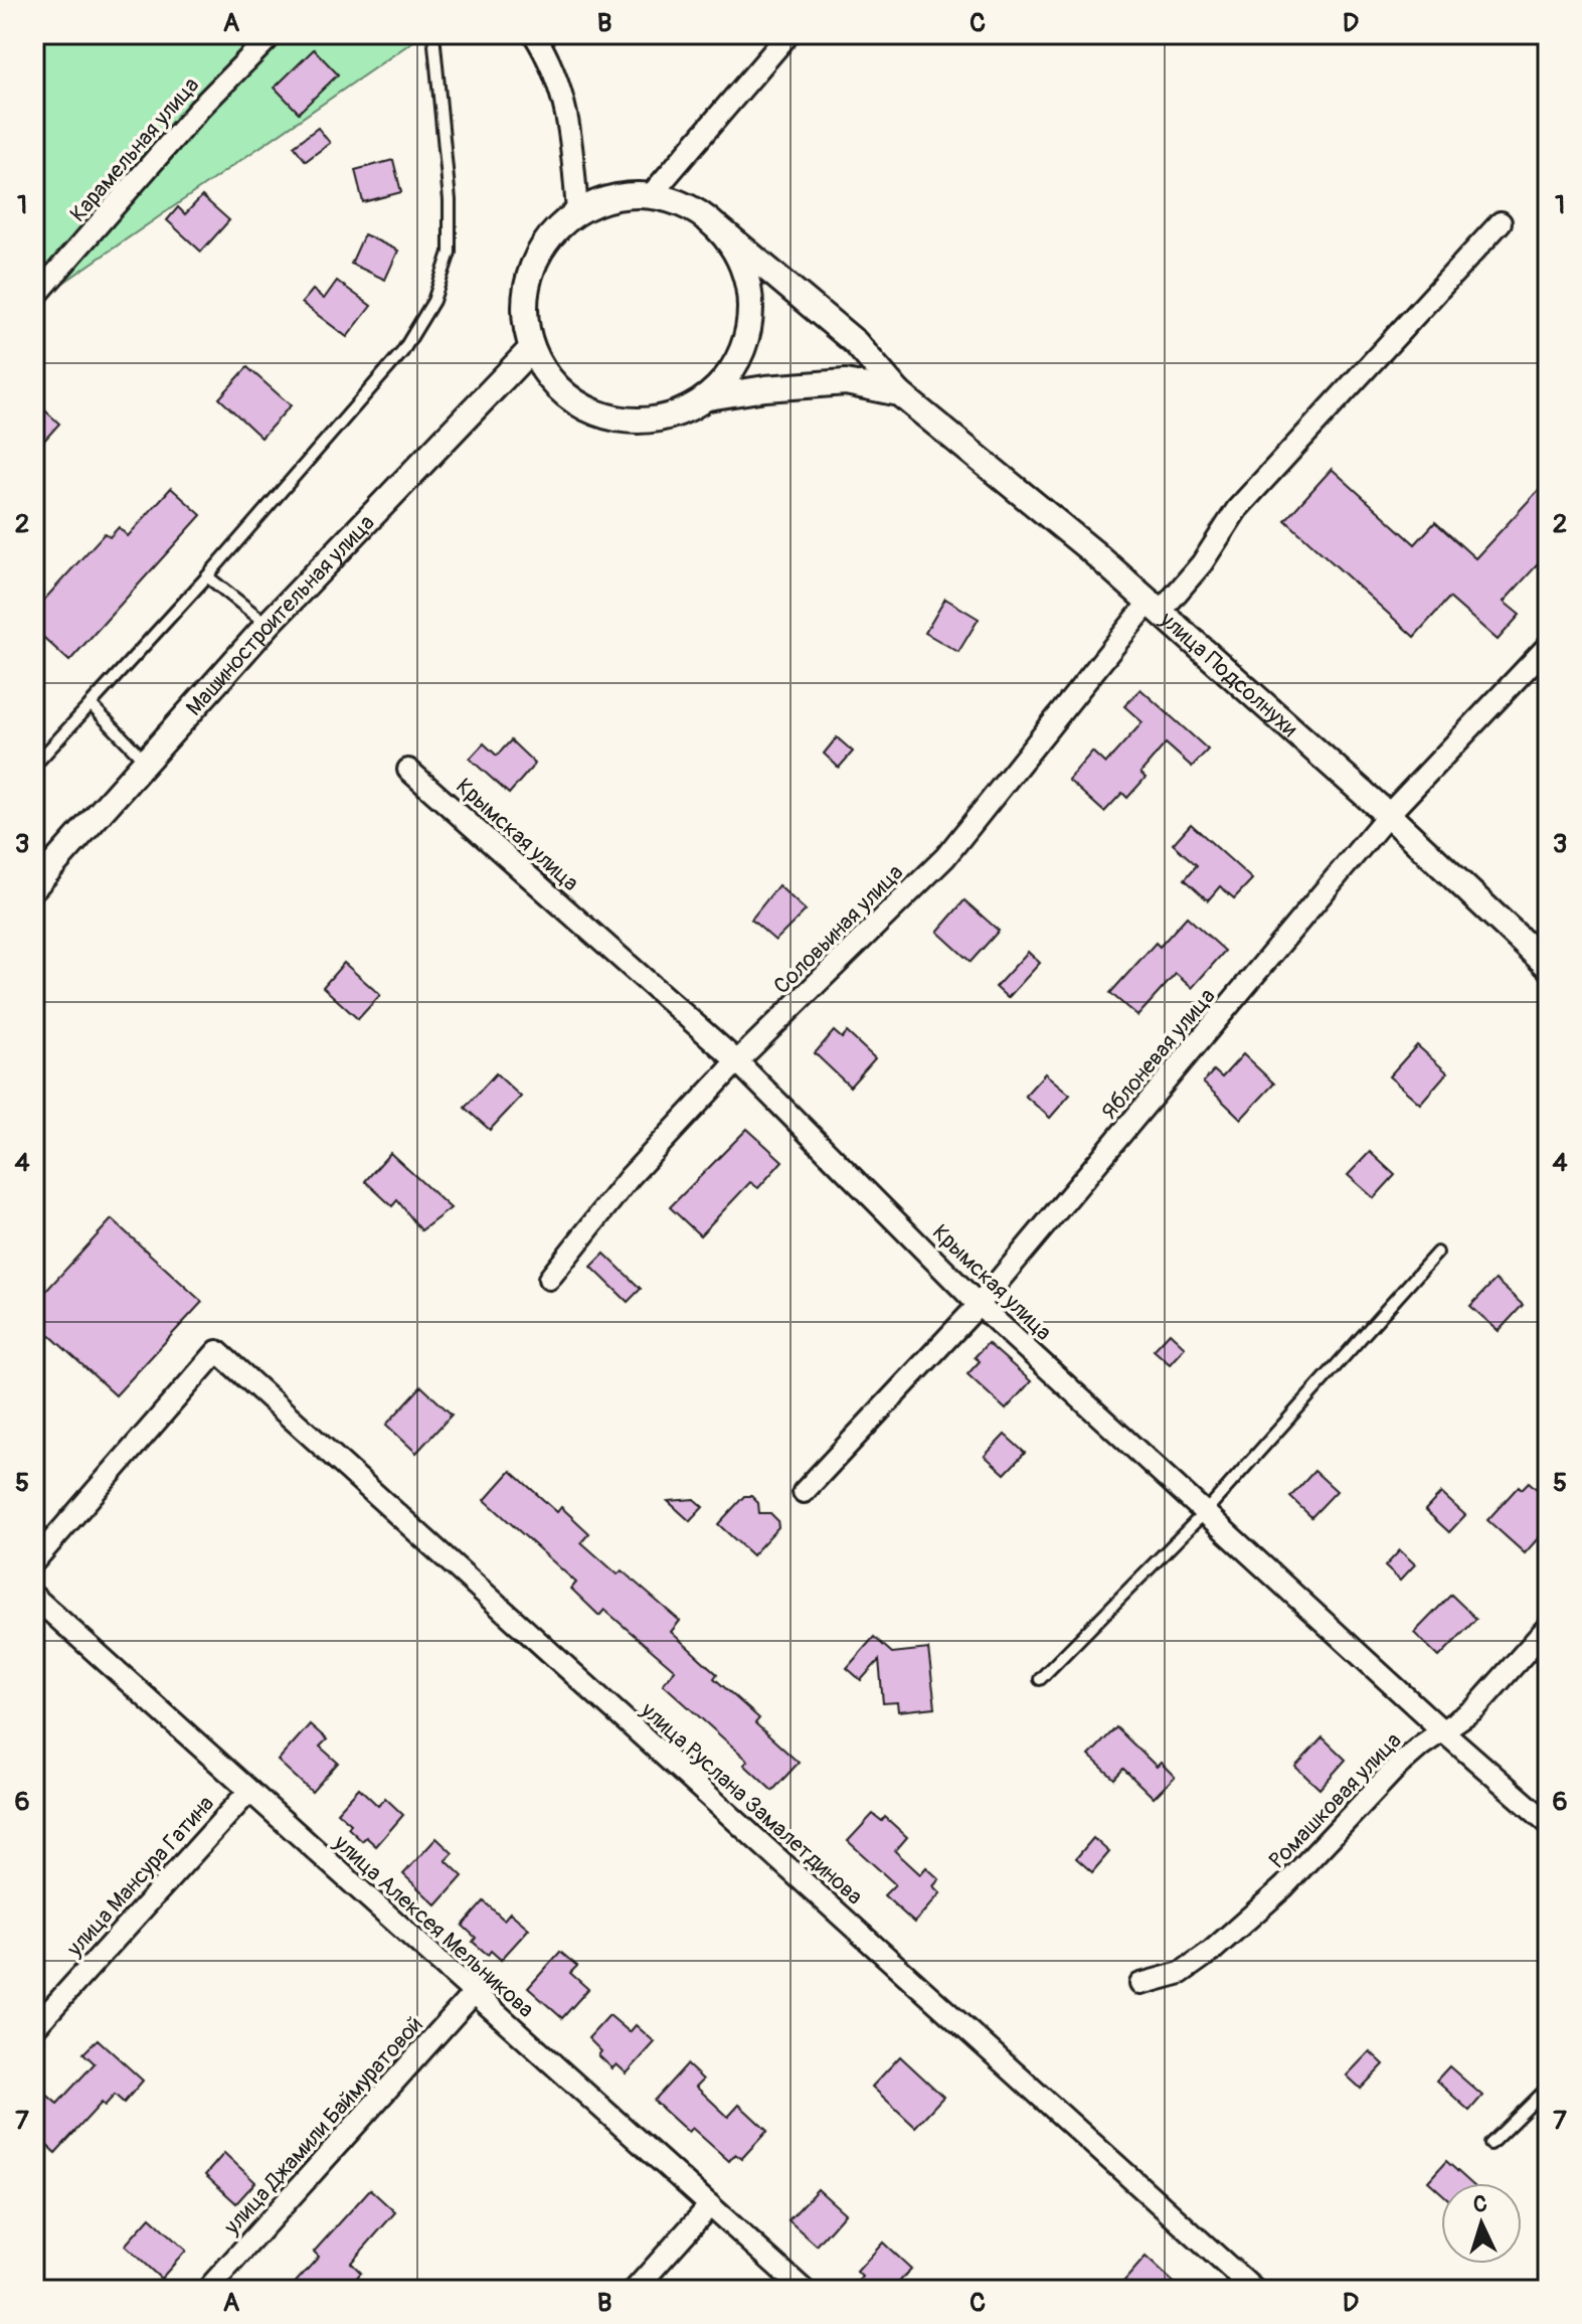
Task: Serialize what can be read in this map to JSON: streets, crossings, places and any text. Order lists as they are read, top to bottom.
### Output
{
  "streets": {
    "street": [
      "Карамельная улица",
      "Машиностроительная улица",
      "улица Подсолнухи",
      "Крымская улица",
      "Соловьиная улица",
      "Яблоневая улица",
      "Ромашковая улица",
      "улица Руслана Замалетдинова",
      "улица Мансура Гатина",
      "улица Алексея Мельникова",
      "улица Джамили Баймуратовой"
    ]
  },
  "crossings": [
    ["Машиностроительная улица", "улица Подсолнухи"],
    ["улица Подсолнухи", "Соловьиная улица"],
    ["улица Подсолнухи", "Яблоневая улица"],
    ["Крымская улица", "Соловьиная улица"],
    ["Крымская улица", "Яблоневая улица"],
    ["Крымская улица", "Ромашковая улица"],
    ["улица Мансура Гатина", "улица Алексея Мельникова"],
    ["улица Алексея Мельникова", "улица Джамили Баймуратовой"]
  ],
  "north": "top",
  "grid": {
    "columns": [
      "A",
      "B",
      "C",
      "D"
    ],
    "rows": [
      "1",
      "2",
      "3",
      "4",
      "5",
      "6",
      "7"
    ]
  }
}
